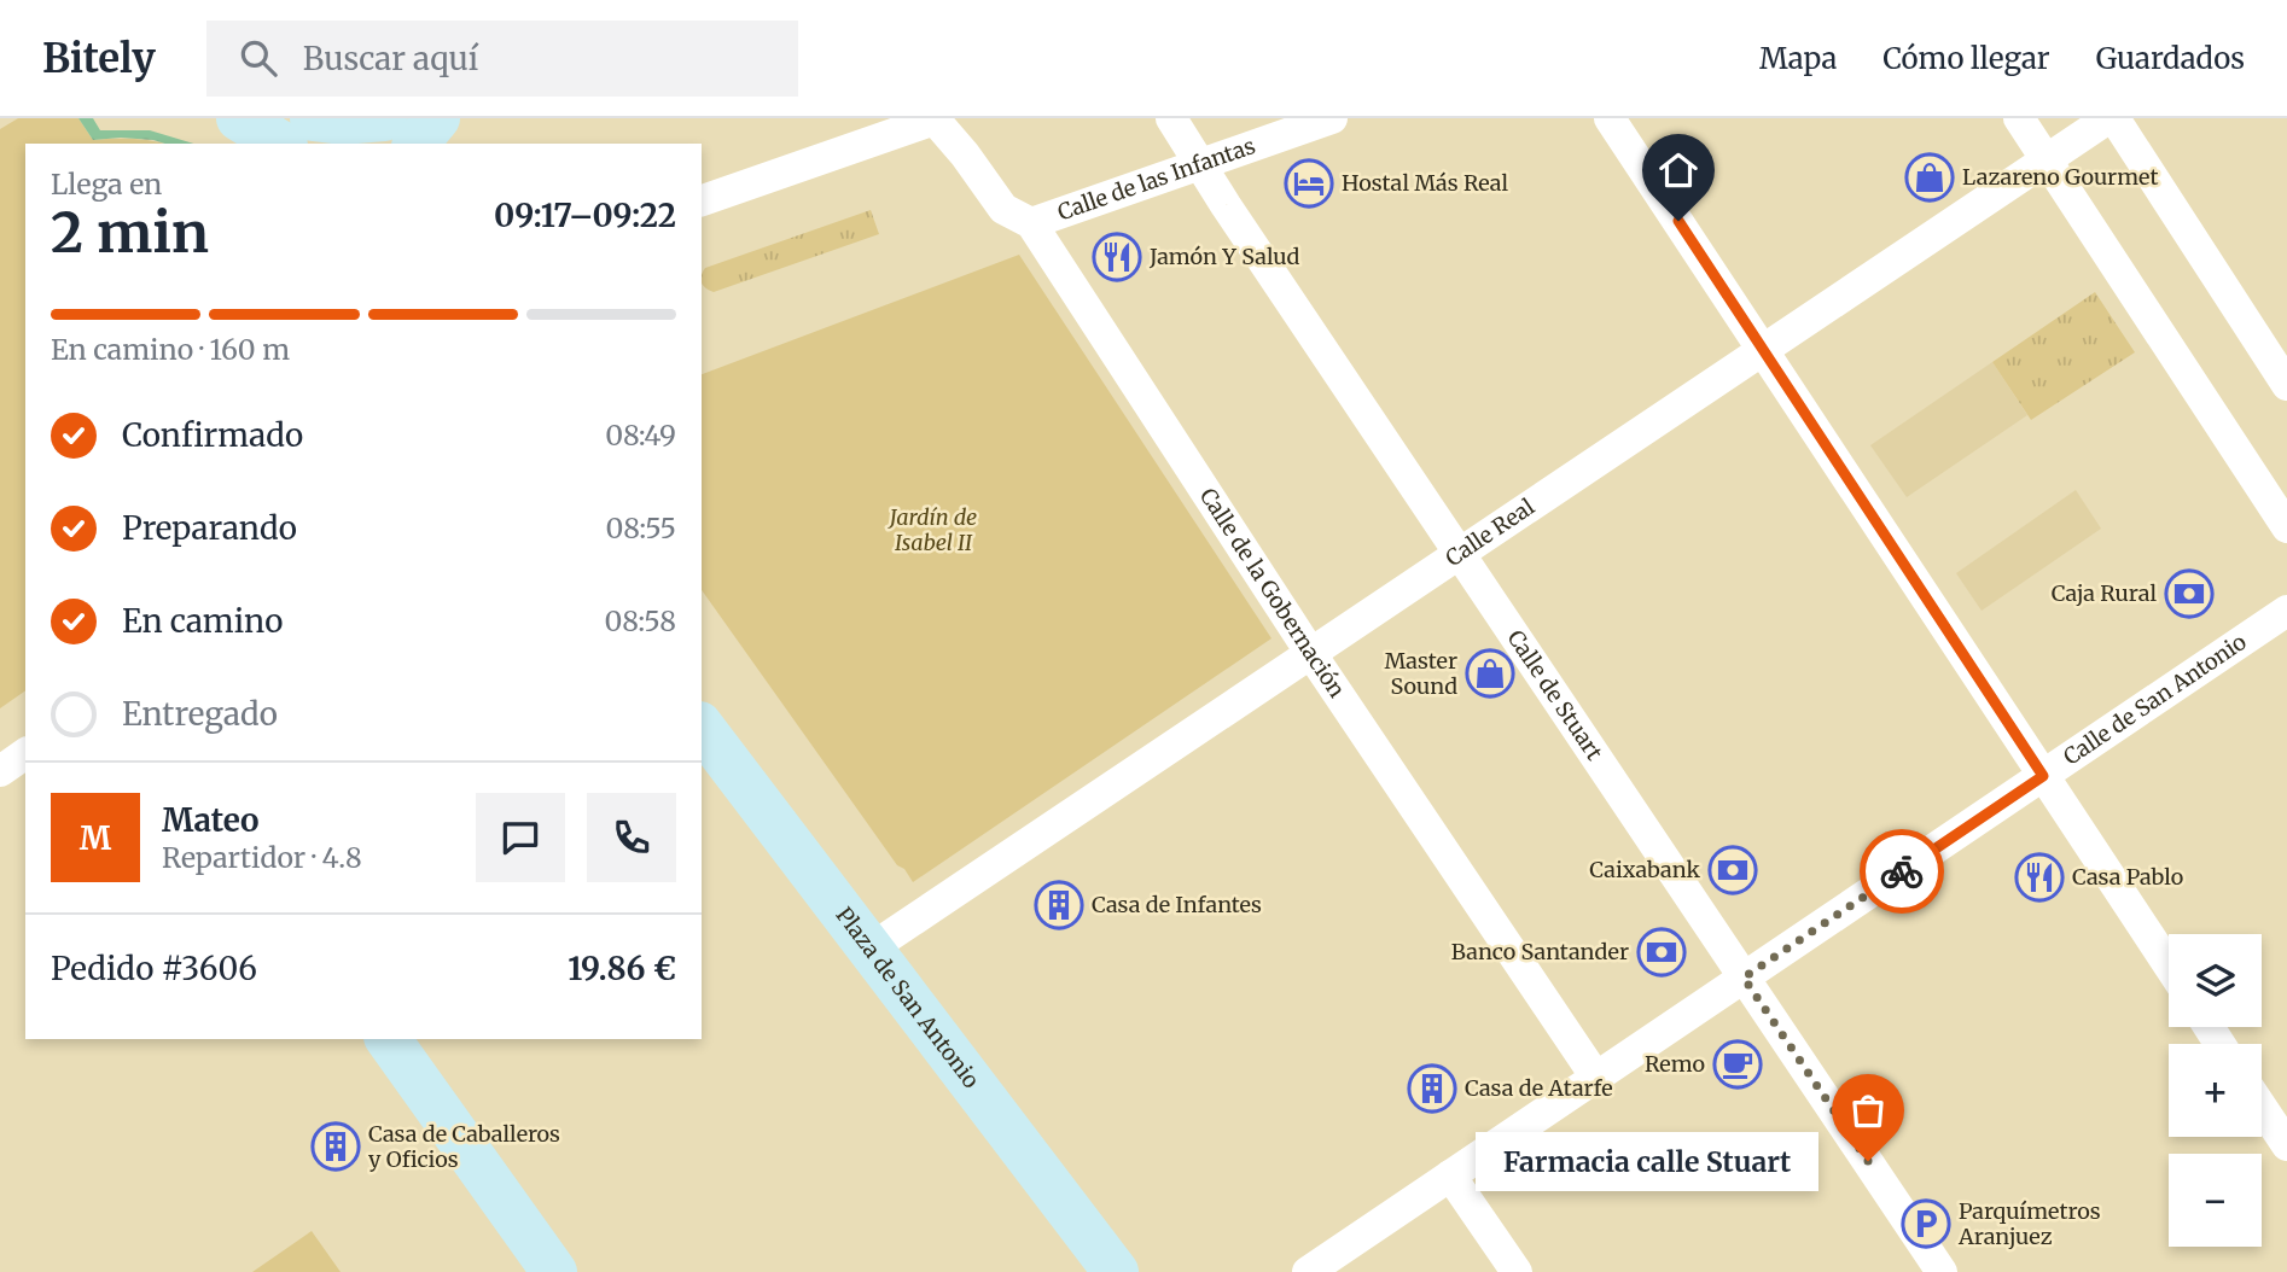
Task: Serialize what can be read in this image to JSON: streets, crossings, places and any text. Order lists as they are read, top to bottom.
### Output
{
  "streets": {
    "main road": ["Plaza de San Antonio"],
    "street": [
      "Calle de las Infantas",
      "Calle Real",
      "Calle de la Gobernación",
      "Calle de Stuart",
      "Calle de San Antonio"
    ]
  },
  "crossings": [
    ["Calle de las Infantas", "Calle de la Gobernación"],
    ["Calle de las Infantas", "Calle de Stuart"],
    ["Calle Real", "Calle de la Gobernación"],
    ["Calle Real", "Calle de Stuart"],
    ["Calle Real", "Plaza de San Antonio"],
    ["Calle de la Gobernación", "Calle de San Antonio"],
    ["Calle de Stuart", "Calle de San Antonio"]
  ],
  "parks": ["Jardín de Isabel II"],
  "places": {
    "shop": ["Lazareno Gourmet", "Master Sound"],
    "hotel": ["Hostal Más Real"],
    "restaurant": ["Jamón Y Salud", "Casa Pablo"],
    "bank": ["Caja Rural", "Caixabank", "Banco Santander"],
    "building": ["Casa de Infantes", "Casa de Atarfe", "Casa de Caballeros y Oficios"],
    "cafe": ["Remo"],
    "other": ["Farmacia calle Stuart"],
    "parking": ["Parquímetros Aranjuez"]
  },
  "page": {
    "header": "Bitely",
    "search": "Buscar aquí",
    "nav": ["Mapa", "Cómo llegar", "Guardados"],
    "heading": ["2 min", "Llega en", "09:17–09:22"],
    "panel": [
      "Mateo",
      "Repartidor · 4.8",
      "Pedido #3606",
      "19.86 €"
    ],
    "bar": "En camino · 160 m",
    "list": [
      ["Confirmado", "08:49"],
      ["Preparando", "08:55"],
      ["En camino", "08:58"],
      "Entregado"
    ],
    "round": "M",
    "map_buttons": ["+", "−"],
    "bubble": "Farmacia calle Stuart"
  }
}
